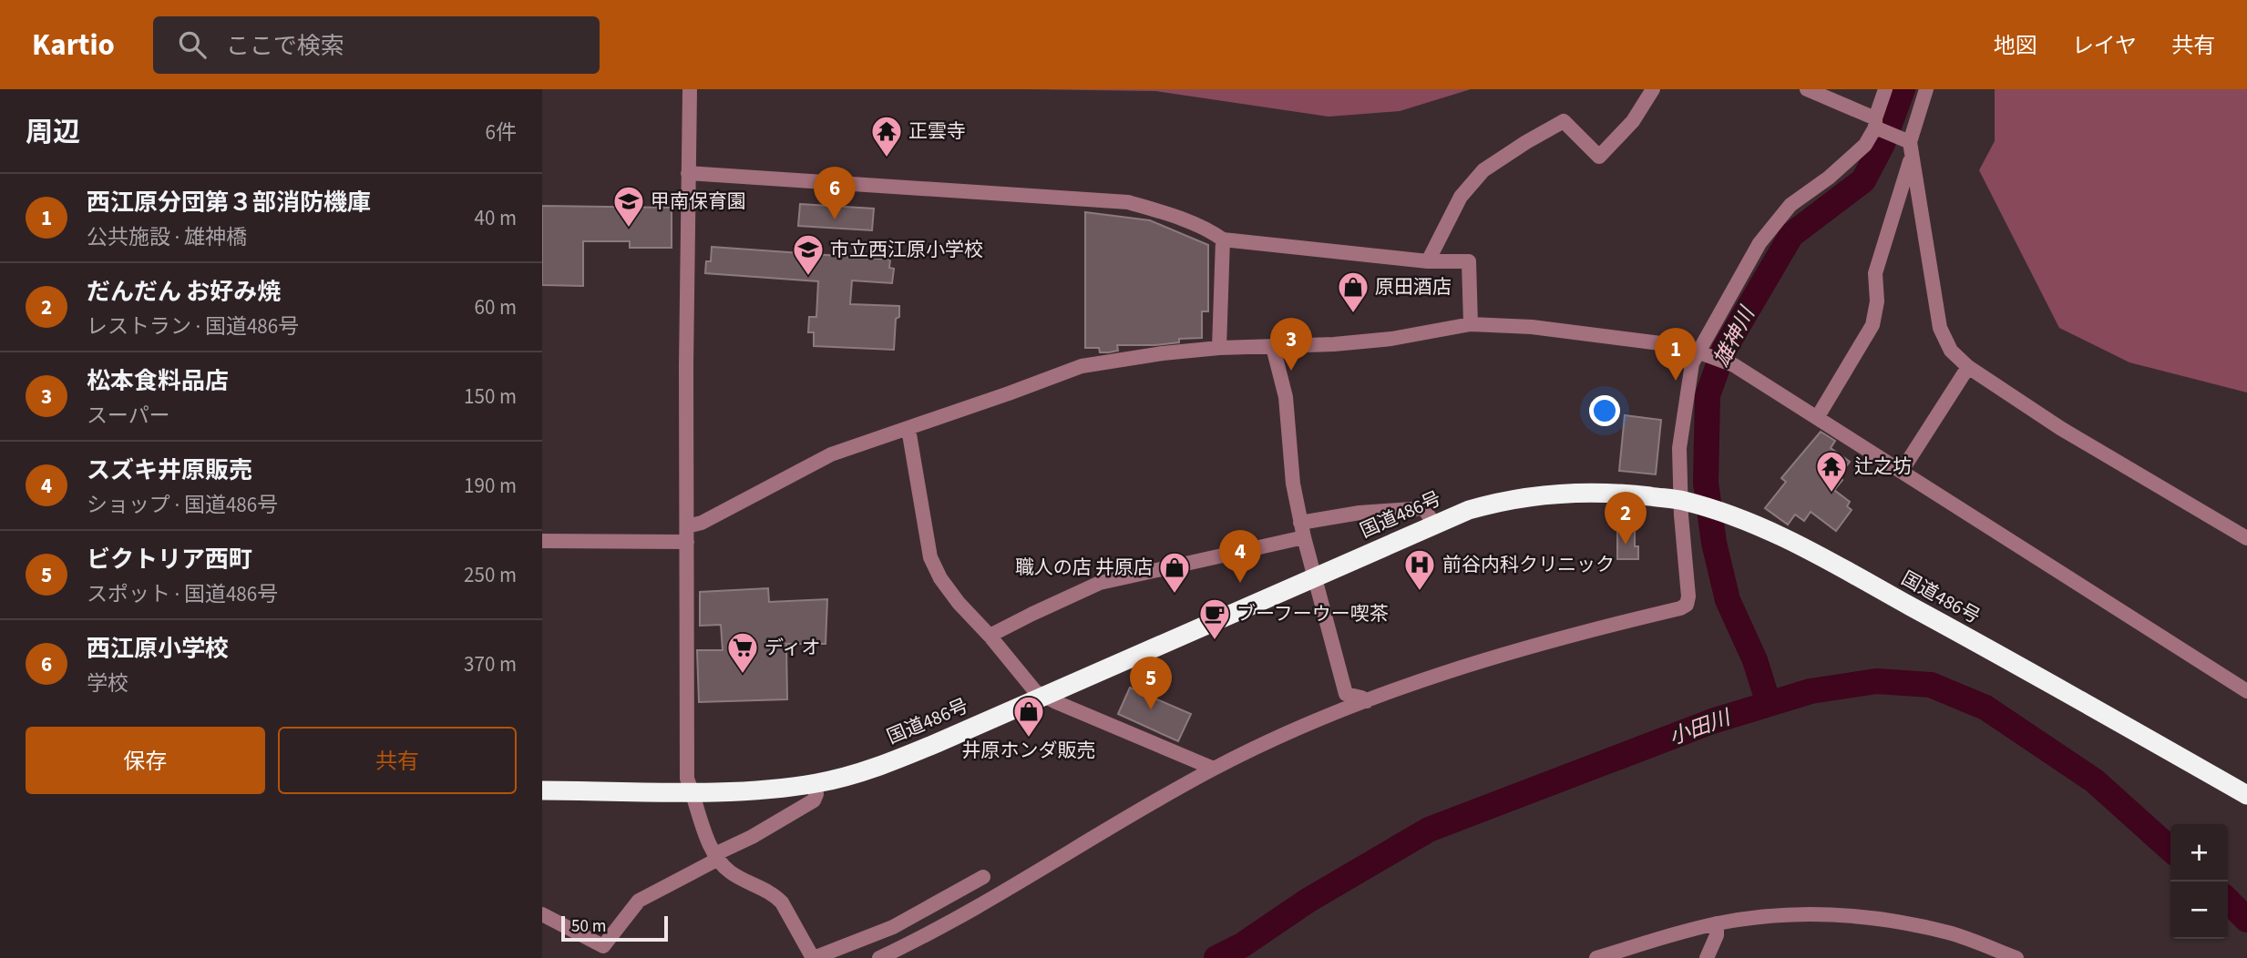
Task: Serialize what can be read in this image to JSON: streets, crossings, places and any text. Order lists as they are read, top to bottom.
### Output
{
  "streets": {
    "highway": ["国道486号"]
  },
  "water": ["雄神川", "小田川"],
  "places": {
    "temple": ["正雲寺", "辻之坊"],
    "school or university": ["甲南保育園", "市立西江原小学校"],
    "shop": ["原田酒店", "職人の店 井原店", "井原ホンダ販売"],
    "hospital": ["前谷内科クリニック"],
    "cafe": ["ブーフーウー喫茶"],
    "supermarket": ["ディオ"]
  },
  "scale_bar": "50 m",
  "page": {
    "header": "Kartio",
    "search": "ここで検索",
    "nav": ["地図", "レイヤ", "共有"],
    "heading": ["周辺", "6件"],
    "pins": [
      "6",
      "3",
      "1",
      "2",
      "4",
      "5"
    ],
    "list": [
      {
        "mark": "1",
        "name": "西江原分団第３部消防機庫",
        "note": "公共施設 · 雄神橋",
        "value": "40 m"
      },
      {
        "mark": "2",
        "name": "だんだん お好み焼",
        "note": "レストラン · 国道486号",
        "value": "60 m"
      },
      {
        "mark": "3",
        "name": "松本食料品店",
        "note": "スーパー",
        "value": "150 m"
      },
      {
        "mark": "4",
        "name": "スズキ井原販売",
        "note": "ショップ · 国道486号",
        "value": "190 m"
      },
      {
        "mark": "5",
        "name": "ビクトリア西町",
        "note": "スポット · 国道486号",
        "value": "250 m"
      },
      {
        "mark": "6",
        "name": "西江原小学校",
        "note": "学校",
        "value": "370 m"
      }
    ],
    "buttons": ["保存", "共有"],
    "map_buttons": ["+", "−"],
    "scale": "50 m"
  }
}
